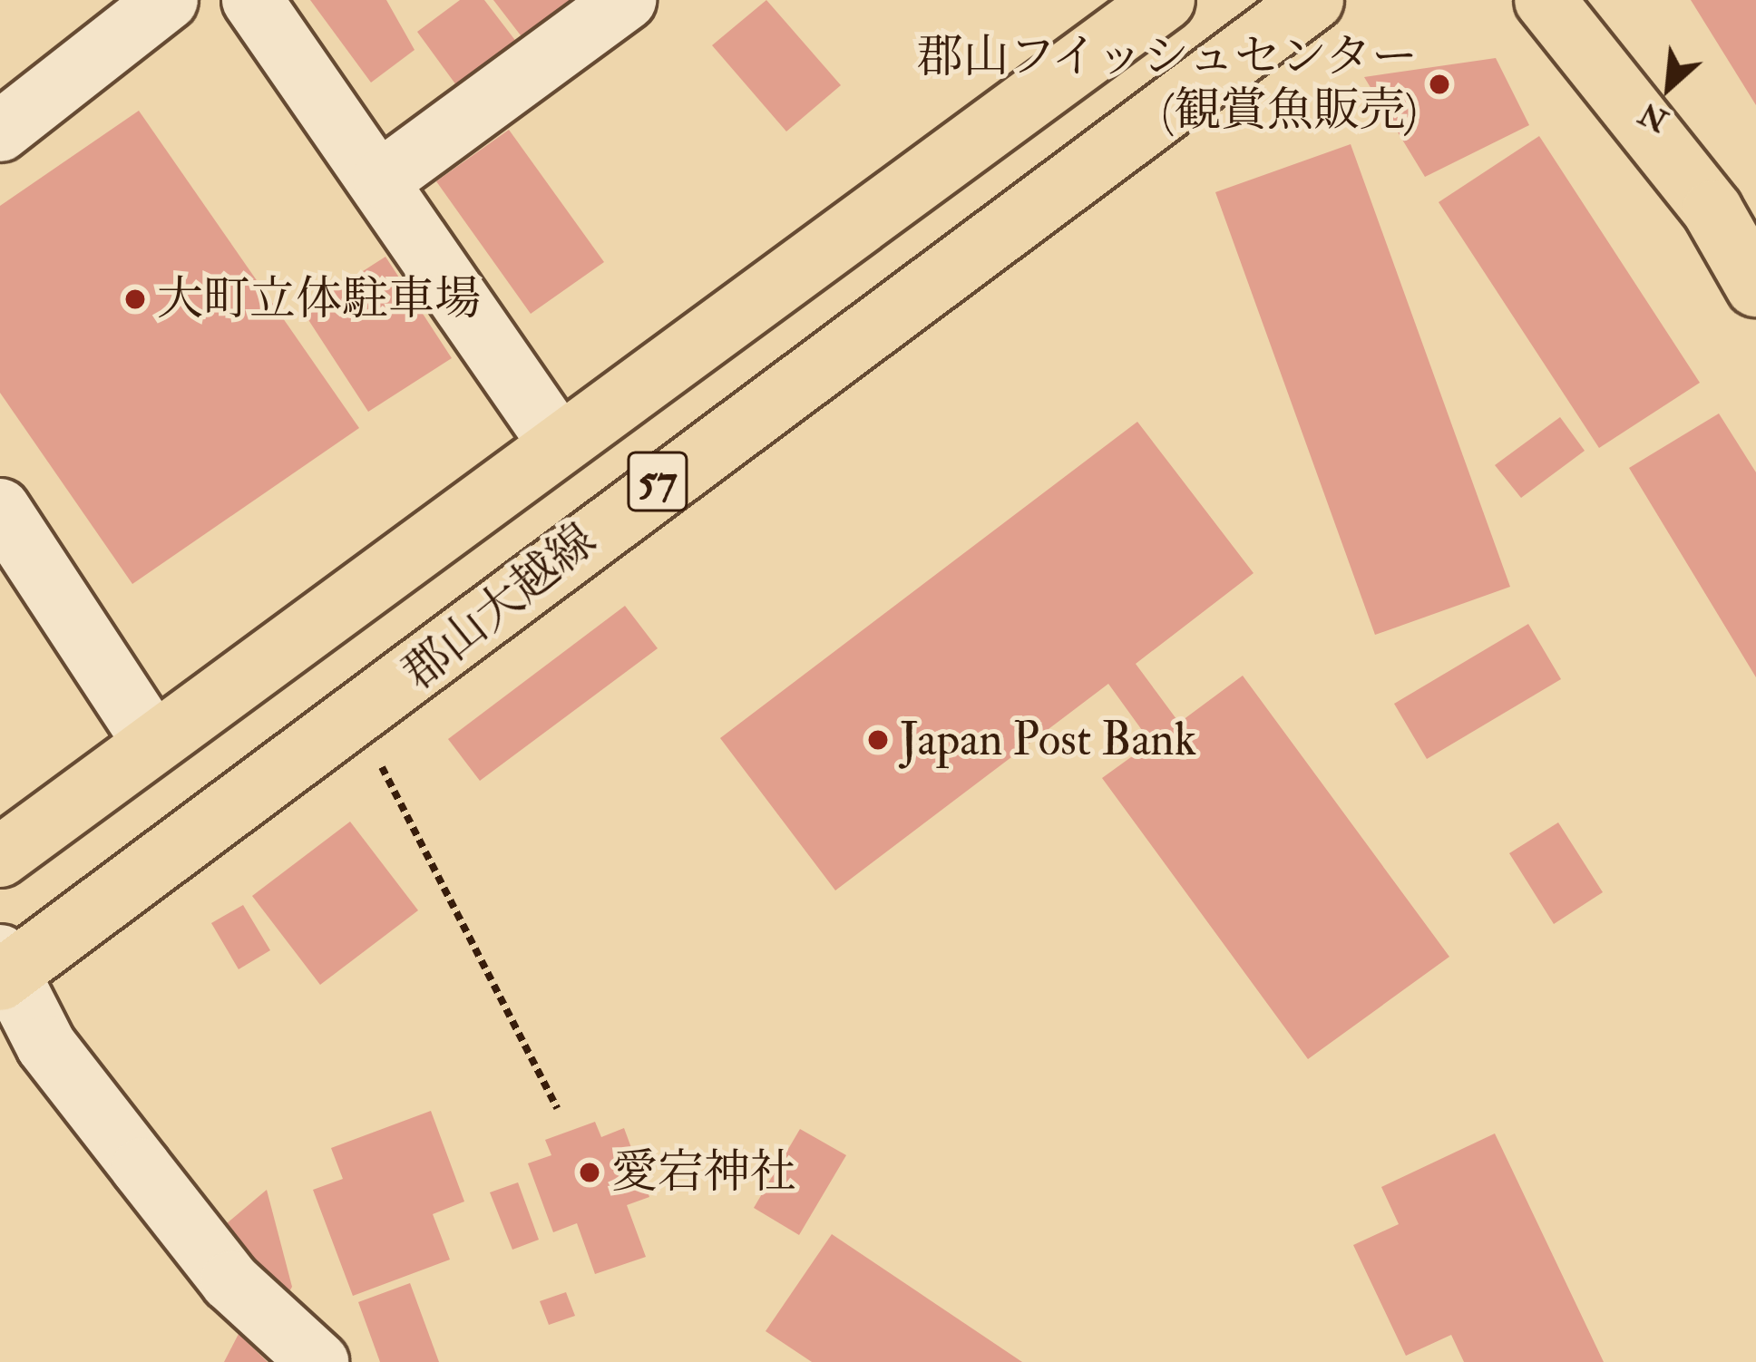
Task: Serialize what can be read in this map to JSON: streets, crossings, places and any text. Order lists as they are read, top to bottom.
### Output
{
  "streets": {
    "main road": ["57", "郡山大越線"]
  },
  "places": [
    "郡山フイッシュセンター (観賞魚販売)",
    "大町立体駐車場",
    "Japan Post Bank",
    "愛宕神社"
  ],
  "north": "bottom left"
}
